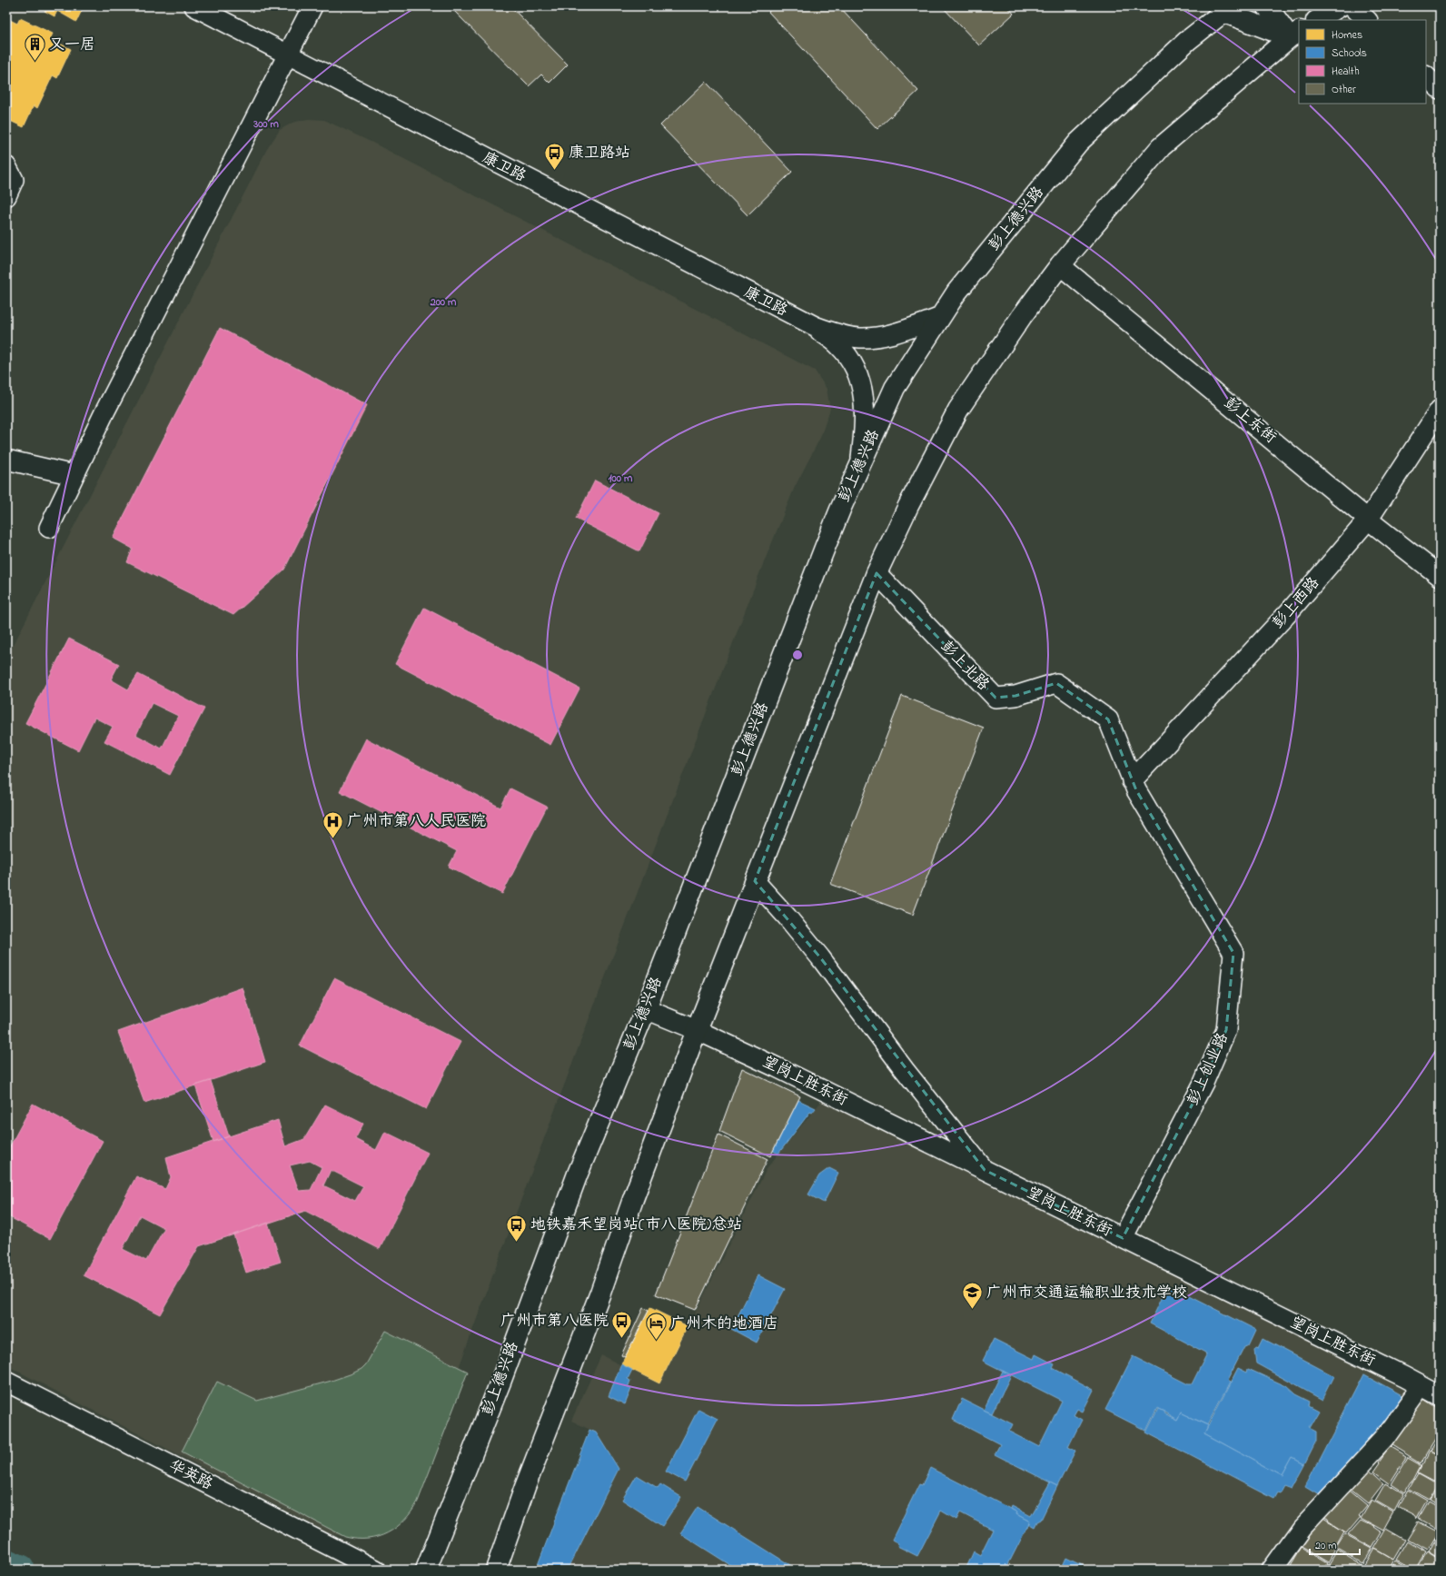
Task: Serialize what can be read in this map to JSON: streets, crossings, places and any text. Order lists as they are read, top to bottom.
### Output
{
  "streets": {
    "street": [
      "康卫路",
      "彭上德兴路",
      "彭上东街",
      "彭上西路",
      "彭上北路",
      "彭上创业路",
      "望岗上胜东街",
      "华英路"
    ]
  },
  "crossings": [
    ["彭上德兴路", "望岗上胜东街"],
    ["彭上东街", "彭上西路"],
    ["彭上西路", "彭上北路"],
    ["彭上西路", "彭上创业路"],
    ["彭上北路", "彭上创业路"],
    ["彭上创业路", "望岗上胜东街"]
  ],
  "places": {
    "building": ["又一居"],
    "bus stop": ["康卫路站", "地铁嘉禾望岗站(市八医院)总站", "广州市第八医院"],
    "hospital": ["广州市第八人民医院"],
    "school or university": ["广州市交通运输职业技术学校"],
    "hotel": ["广州木的地酒店"]
  },
  "legend": [
    "Homes",
    "Schools",
    "Health",
    "Other"
  ],
  "scale_bar": "20 m",
  "rings": ["300 m", "200 m", "100 m"]
}
